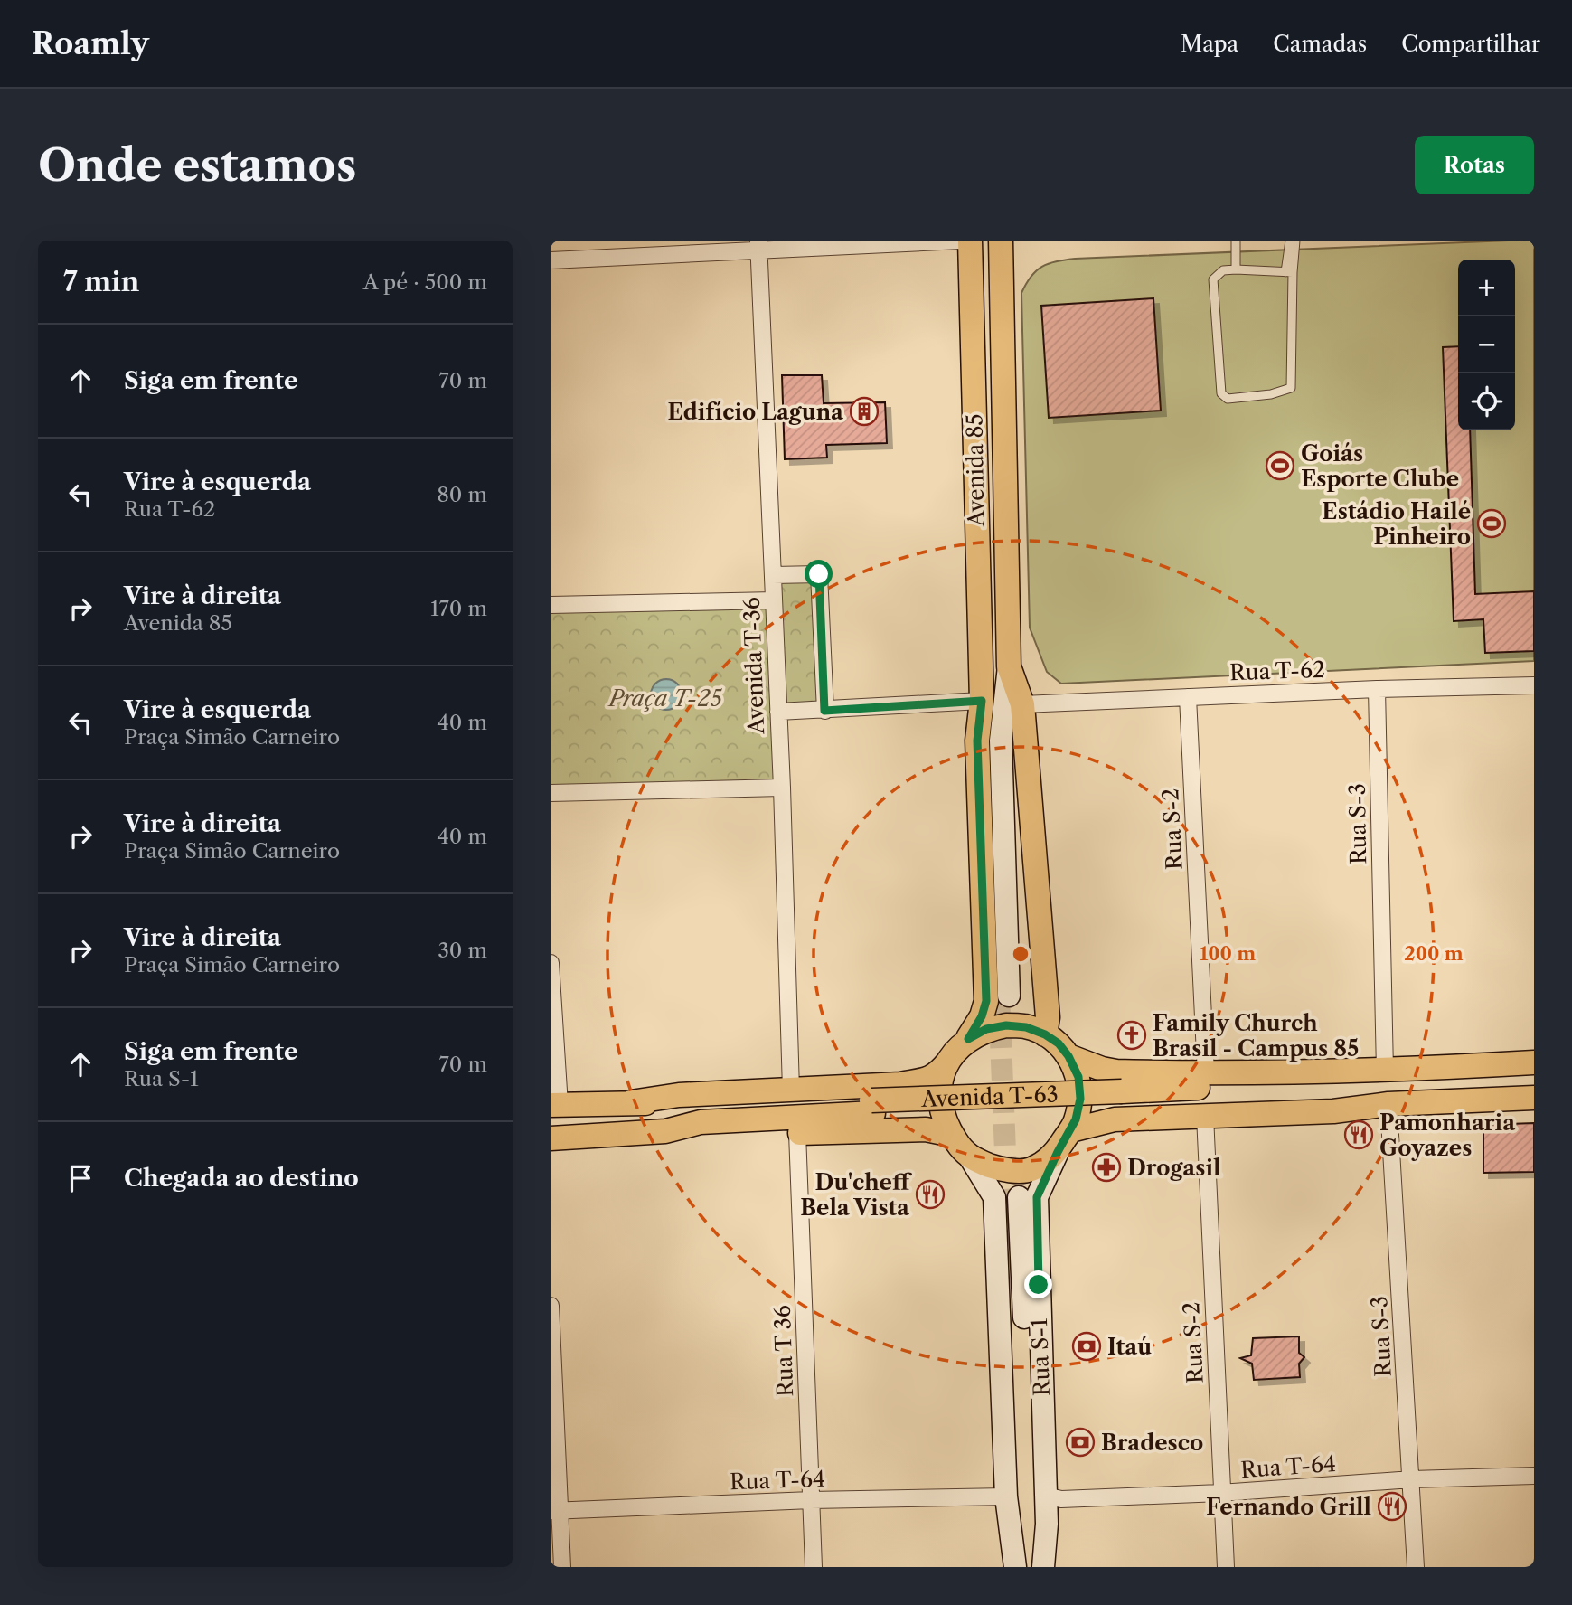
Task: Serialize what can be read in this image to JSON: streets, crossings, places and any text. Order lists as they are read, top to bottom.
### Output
{
  "streets": {
    "main road": ["Avenida 85", "Avenida T-63", "Rua S-1"],
    "street": [
      "Avenida T-36",
      "Rua T-62",
      "Rua S-3",
      "Rua S-2",
      "Rua T 36",
      "Rua T-64"
    ]
  },
  "crossings": [
    ["Avenida 85", "Rua T-62"],
    ["Avenida 85", "Avenida T-63"],
    ["Avenida 85", "Rua S-1"],
    ["Avenida T-36", "Avenida T-63"],
    ["Rua T-62", "Rua S-3"],
    ["Rua T-62", "Rua S-2"],
    ["Rua S-3", "Avenida T-63"],
    ["Rua S-3", "Rua T-64"],
    ["Rua S-2", "Avenida T-63"],
    ["Rua S-2", "Rua T-64"],
    ["Avenida T-63", "Rua T 36"],
    ["Avenida T-63", "Rua S-1"],
    ["Rua T 36", "Rua T-64"],
    ["Rua S-1", "Rua T-64"]
  ],
  "parks": ["Praça T-25"],
  "places": {
    "building": ["Edifício Laguna"],
    "sports": ["Goiás Esporte Clube", "Estádio Hailé Pinheiro"],
    "church": ["Family Church Brasil - Campus 85"],
    "restaurant": ["Pamonharia Goyazes", "Du'cheff Bela Vista", "Fernando Grill"],
    "pharmacy": ["Drogasil"],
    "bank": ["Itaú", "Bradesco"]
  },
  "page": {
    "header": "Roamly",
    "nav": ["Mapa", "Camadas", "Compartilhar"],
    "buttons": "Rotas",
    "title": "Onde estamos",
    "heading": ["7 min", "A pé · 500 m"],
    "map_buttons": ["+", "−"],
    "list": [
      ["Siga em frente", "70 m"],
      ["Vire à esquerda", "Rua T-62", "80 m"],
      ["Vire à direita", "Avenida 85", "170 m"],
      ["Vire à esquerda", "Praça Simão Carneiro", "40 m"],
      ["Vire à direita", "Praça Simão Carneiro", "40 m"],
      ["Vire à direita", "Praça Simão Carneiro", "30 m"],
      ["Siga em frente", "Rua S-1", "70 m"],
      "Chegada ao destino"
    ]
  },
  "rings": ["100 m", "200 m"]
}
